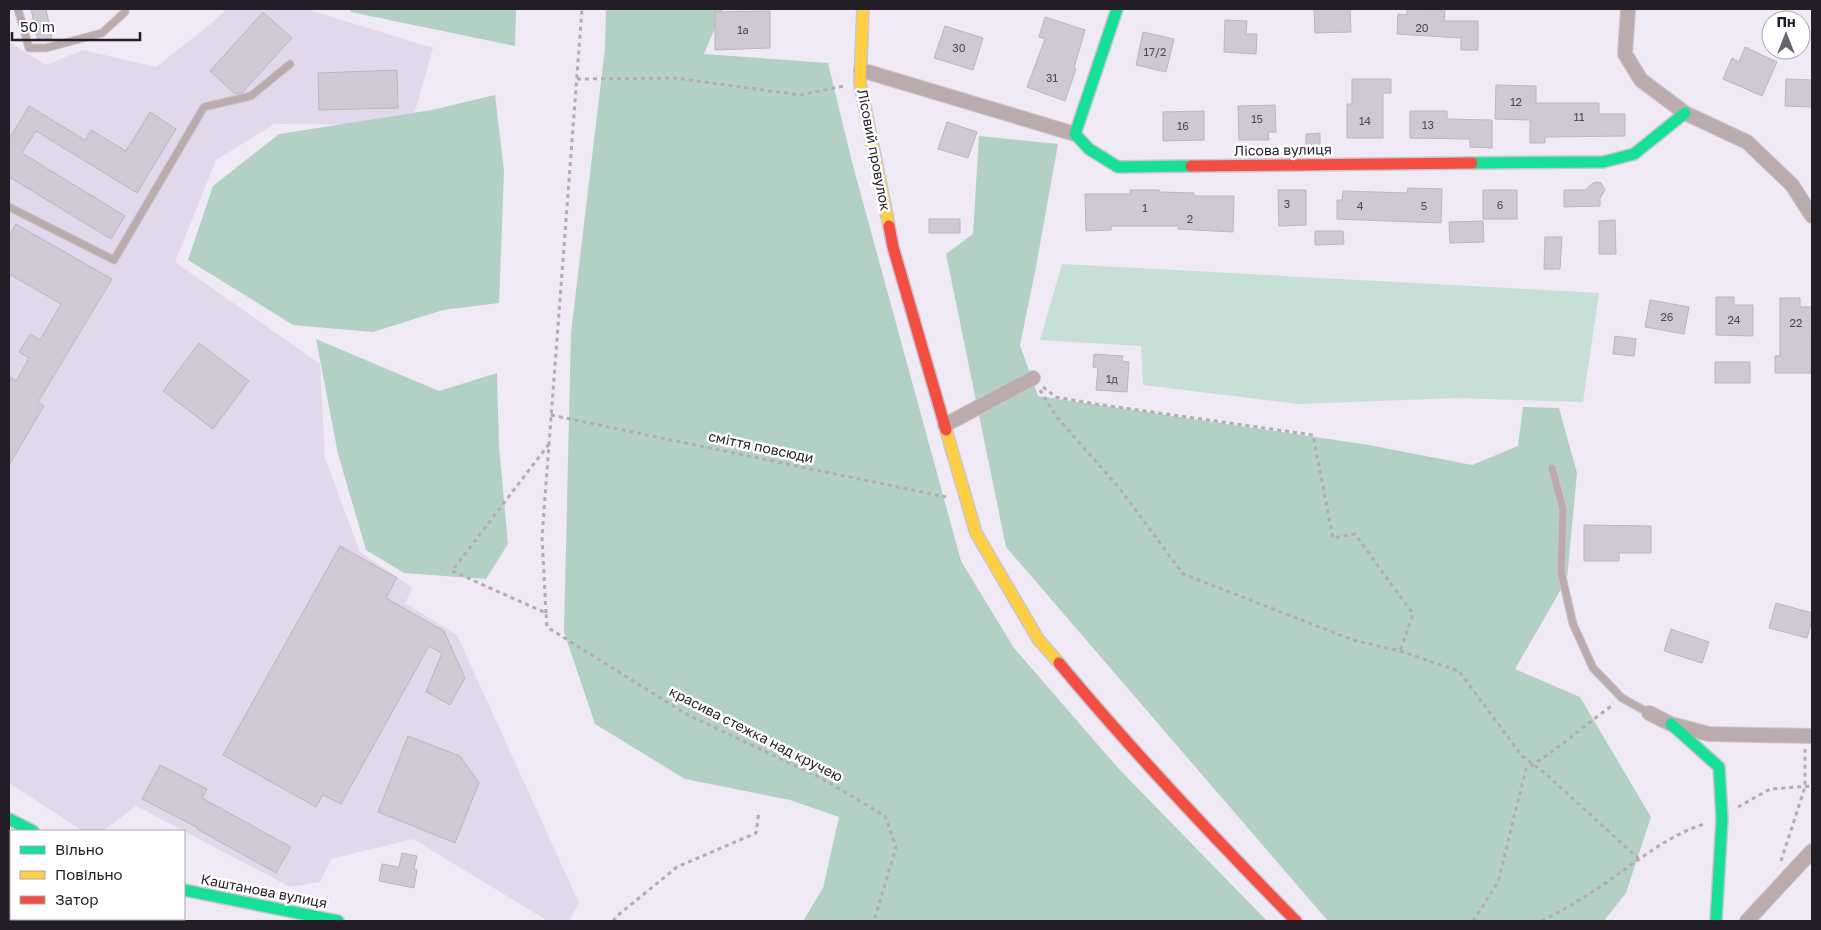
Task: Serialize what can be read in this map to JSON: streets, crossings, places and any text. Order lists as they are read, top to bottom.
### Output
{
  "streets": {
    "street": ["Лісовий провулок", "Лісова вулиця", "Каштанова вулиця"],
    "path": ["сміття повсюди", "красива стежка над кручею"]
  },
  "crossings": [
    ["Лісовий провулок", "сміття повсюди"]
  ],
  "house_numbers": [
    "20",
    "1а",
    "30",
    "17/2",
    "31",
    "12",
    "11",
    "15",
    "14",
    "13",
    "16",
    "3",
    "6",
    "4",
    "5",
    "1",
    "2",
    "26",
    "24",
    "22",
    "1д"
  ],
  "legend": ["Вільно", "Повільно", "Затор"],
  "scale_bar": "50 m",
  "north": "top"
}
